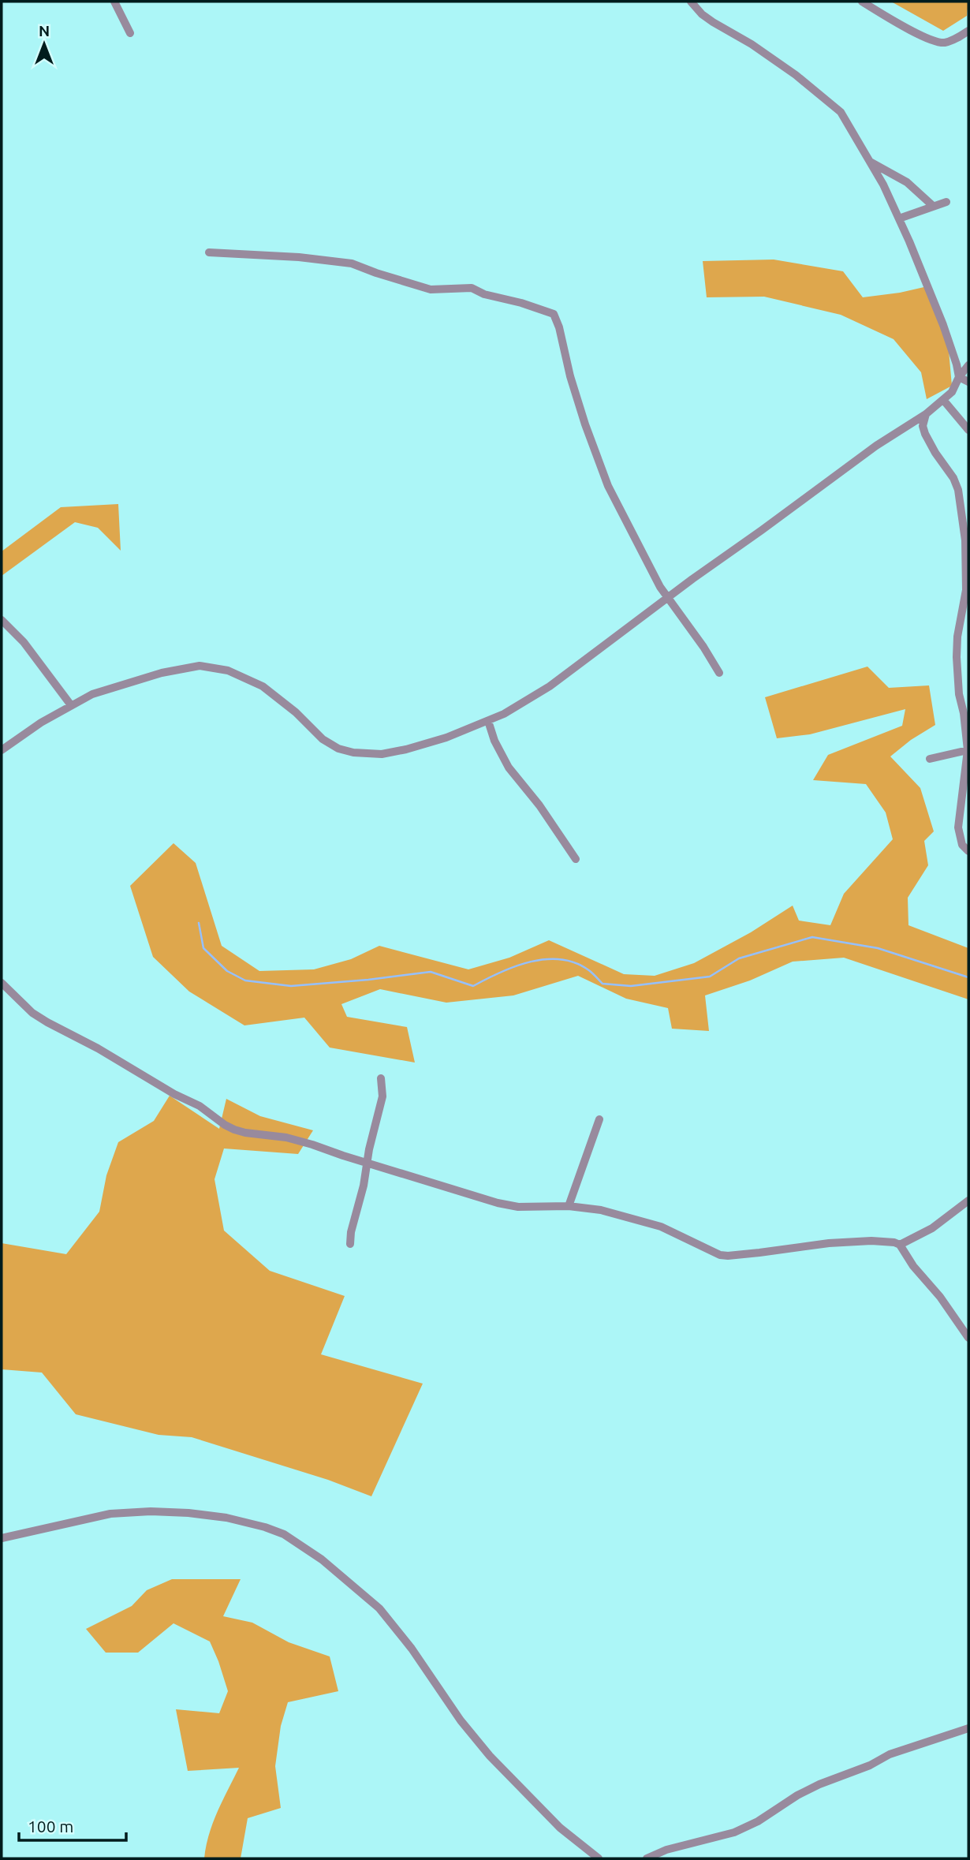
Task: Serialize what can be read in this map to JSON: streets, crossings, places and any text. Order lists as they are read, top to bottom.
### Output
{
  "scale_bar": "100 m",
  "north": "top"
}
